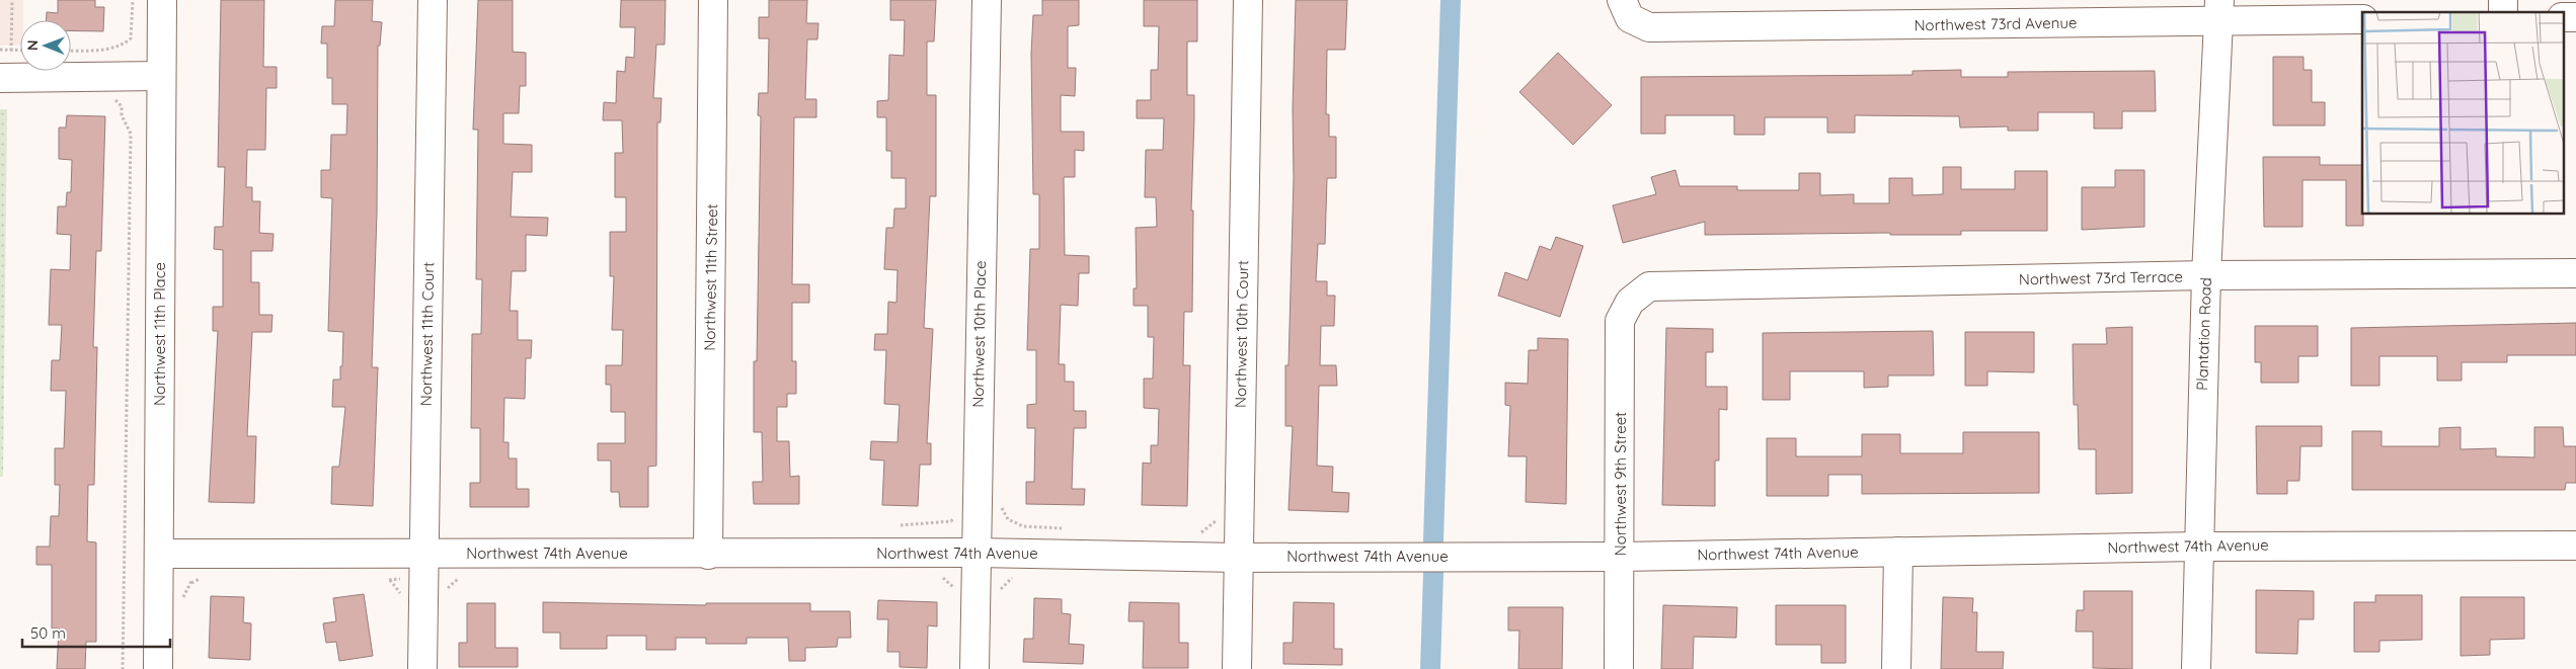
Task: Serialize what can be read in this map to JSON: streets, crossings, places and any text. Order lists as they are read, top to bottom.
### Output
{
  "streets": {
    "street": [
      "Northwest 73rd Avenue",
      "Northwest 11th Street",
      "Northwest 73rd Terrace",
      "Northwest 11th Place",
      "Northwest 11th Court",
      "Northwest 10th Place",
      "Northwest 10th Court",
      "Plantation Road",
      "Northwest 9th Street",
      "Northwest 74th Avenue"
    ]
  },
  "crossings": [
    ["Northwest 73rd Avenue", "Plantation Road"],
    ["Northwest 11th Street", "Northwest 74th Avenue"],
    ["Northwest 73rd Terrace", "Plantation Road"],
    ["Northwest 73rd Terrace", "Northwest 9th Street"],
    ["Northwest 11th Place", "Northwest 74th Avenue"],
    ["Northwest 11th Court", "Northwest 74th Avenue"],
    ["Northwest 10th Place", "Northwest 74th Avenue"],
    ["Northwest 10th Court", "Northwest 74th Avenue"],
    ["Plantation Road", "Northwest 74th Avenue"],
    ["Northwest 9th Street", "Northwest 74th Avenue"]
  ],
  "scale_bar": "50 m",
  "north": "left"
}
